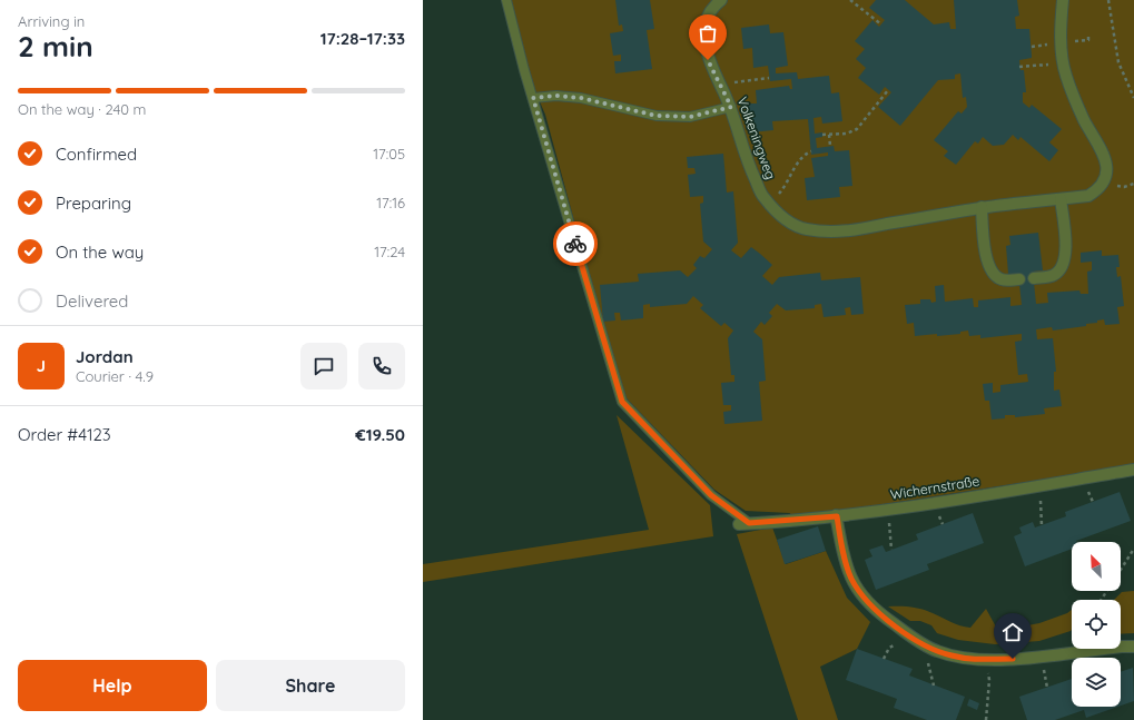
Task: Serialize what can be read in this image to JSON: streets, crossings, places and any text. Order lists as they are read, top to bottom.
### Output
{
  "streets": {
    "street": ["Volkeningweg", "Wichernstraße"]
  },
  "north": "top left",
  "page": {
    "heading": ["2 min", "Arriving in", "17:28–17:33"],
    "panel": [
      "Jordan",
      "Courier · 4.9",
      "Order #4123",
      "€19.50"
    ],
    "bar": "On the way · 240 m",
    "list": [
      ["Confirmed", "17:05"],
      ["Preparing", "17:16"],
      ["On the way", "17:24"],
      "Delivered"
    ],
    "round": "J",
    "buttons": ["Help", "Share"]
  }
}
